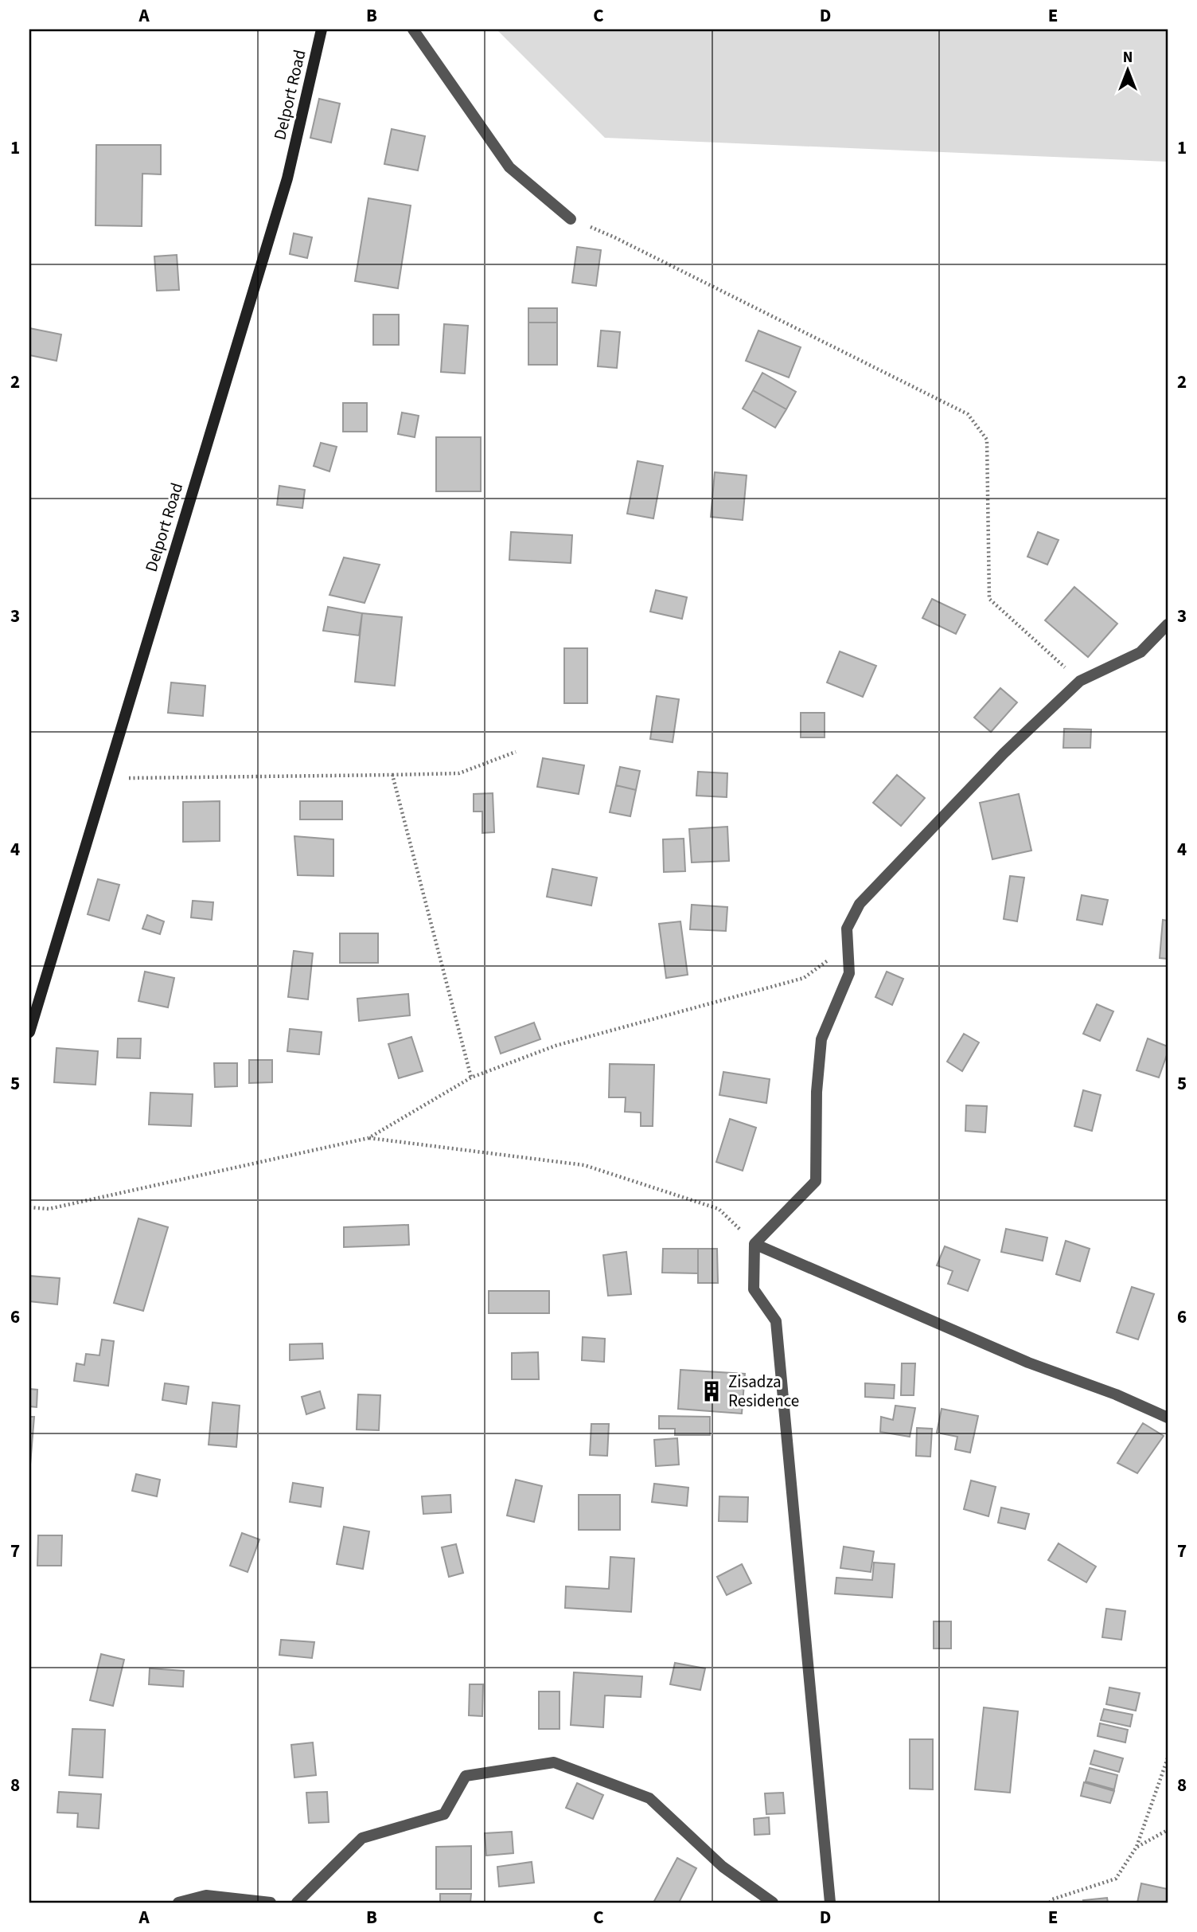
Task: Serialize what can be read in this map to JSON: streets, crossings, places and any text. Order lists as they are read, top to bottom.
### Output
{
  "streets": {
    "street": ["Delport Road"]
  },
  "places": {
    "building": ["Zisadza Residence"]
  },
  "north": "top",
  "grid": {
    "columns": [
      "A",
      "B",
      "C",
      "D",
      "E"
    ],
    "rows": [
      "1",
      "2",
      "3",
      "4",
      "5",
      "6",
      "7",
      "8"
    ]
  }
}
